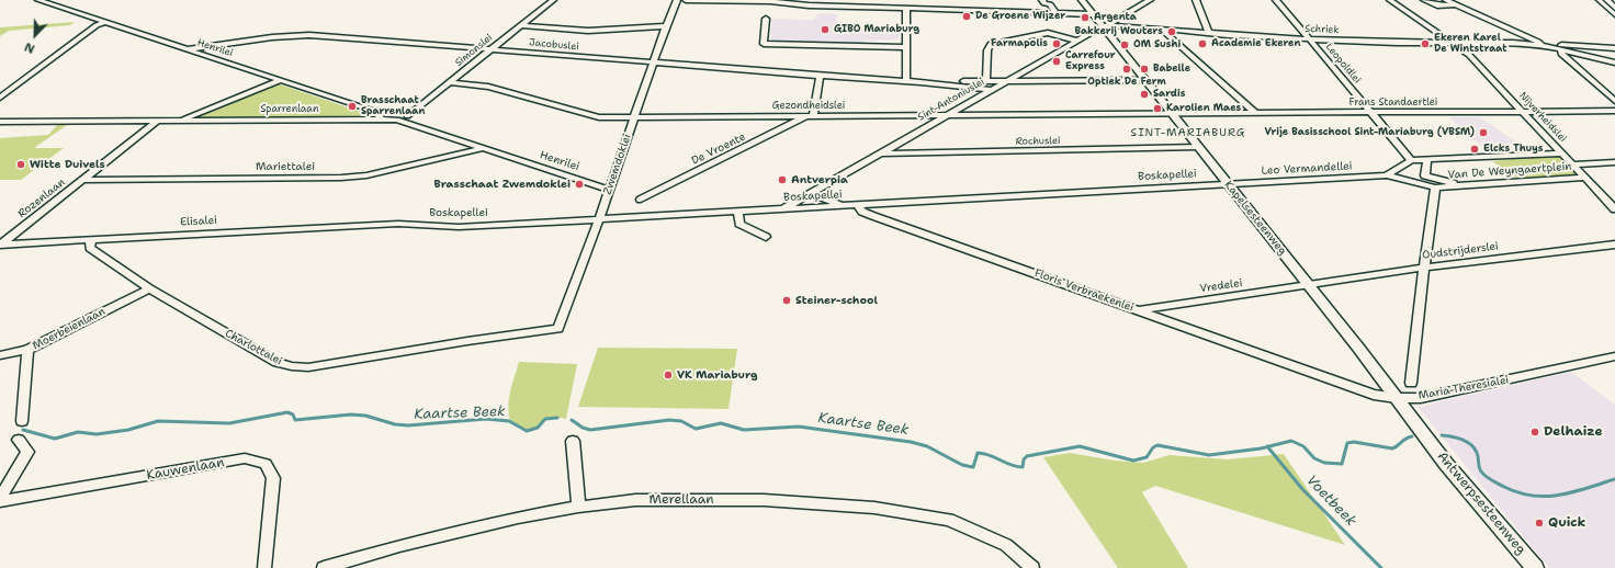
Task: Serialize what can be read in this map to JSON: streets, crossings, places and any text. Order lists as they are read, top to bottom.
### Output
{
  "streets": {
    "main road": ["Kapelsesteenweg", "Antwerpsesteenweg"],
    "street": [
      "Schriek",
      "Jacobuslei",
      "Henrilei",
      "Simonslei",
      "Leopoldlei",
      "Sint-Antoniuslei",
      "Frans Standaertlei",
      "Gezondheidslei",
      "Sparrenlaan",
      "Nijverheidslei",
      "Rochuslei",
      "De Vroente",
      "Zwemdoklei",
      "Mariettalei",
      "Leo Vermandellei",
      "Van De Weyngaertplein",
      "Boskapellei",
      "Rozenlaan",
      "Elisalei",
      "Oudstrijderslei",
      "Vredelei",
      "Floris Verbraekenlei",
      "Moerbeienlaan",
      "Charlottalei",
      "Maria-Theresialei",
      "Kauwenlaan",
      "Merellaan"
    ]
  },
  "crossings": [
    ["Schriek", "Leopoldlei"],
    ["Schriek", "Sint-Antoniuslei"],
    ["Schriek", "Nijverheidslei"],
    ["Schriek", "Kapelsesteenweg"],
    ["Jacobuslei", "Henrilei"],
    ["Jacobuslei", "Simonslei"],
    ["Jacobuslei", "Sint-Antoniuslei"],
    ["Jacobuslei", "Zwemdoklei"],
    ["Jacobuslei", "Kapelsesteenweg"],
    ["Henrilei", "Simonslei"],
    ["Henrilei", "Sparrenlaan"],
    ["Henrilei", "Zwemdoklei"],
    ["Henrilei", "Mariettalei"],
    ["Simonslei", "Gezondheidslei"],
    ["Simonslei", "Sparrenlaan"],
    ["Leopoldlei", "Frans Standaertlei"],
    ["Leopoldlei", "Leo Vermandellei"],
    ["Leopoldlei", "Van De Weyngaertplein"],
    ["Sint-Antoniuslei", "Gezondheidslei"],
    ["Sint-Antoniuslei", "Rochuslei"],
    ["Sint-Antoniuslei", "Boskapellei"],
    ["Sint-Antoniuslei", "Kapelsesteenweg"],
    ["Frans Standaertlei", "Gezondheidslei"],
    ["Frans Standaertlei", "Nijverheidslei"],
    ["Frans Standaertlei", "Kapelsesteenweg"],
    ["Gezondheidslei", "De Vroente"],
    ["Gezondheidslei", "Zwemdoklei"],
    ["Gezondheidslei", "Kapelsesteenweg"],
    ["Sparrenlaan", "Rozenlaan"],
    ["Nijverheidslei", "Van De Weyngaertplein"],
    ["Rochuslei", "Kapelsesteenweg"],
    ["Zwemdoklei", "Boskapellei"],
    ["Zwemdoklei", "Charlottalei"],
    ["Mariettalei", "Rozenlaan"],
    ["Leo Vermandellei", "Van De Weyngaertplein"],
    ["Leo Vermandellei", "Boskapellei"],
    ["Leo Vermandellei", "Kapelsesteenweg"],
    ["Boskapellei", "Kapelsesteenweg"],
    ["Boskapellei", "Elisalei"],
    ["Boskapellei", "Floris Verbraekenlei"],
    ["Rozenlaan", "Elisalei"],
    ["Kapelsesteenweg", "Oudstrijderslei"],
    ["Kapelsesteenweg", "Vredelei"],
    ["Kapelsesteenweg", "Maria-Theresialei"],
    ["Kapelsesteenweg", "Antwerpsesteenweg"],
    ["Elisalei", "Charlottalei"],
    ["Oudstrijderslei", "Vredelei"],
    ["Vredelei", "Floris Verbraekenlei"],
    ["Floris Verbraekenlei", "Maria-Theresialei"],
    ["Moerbeienlaan", "Charlottalei"]
  ],
  "districts": ["SINT-MARIABURG"],
  "water": ["Kaartse Beek", "Voetbeek"],
  "places": [
    "De Groene Wijzer",
    "Argenta",
    "GIBO Mariaburg",
    "Bakkerij Wouters",
    "Farmapolis",
    "Academie Ekeren",
    "Ekeren Karel De Wintstraat",
    "OM Sushi",
    "Carrefour Express",
    "Optiek De Ferm",
    "Babelle",
    "Sardis",
    "Brasschaat Sparrenlaan",
    "Karolien Maes",
    "Vrije Basisschool Sint-Mariaburg (VBSM)",
    "Elcks Thuys",
    "Witte Duivels",
    "Antverpia",
    "Brasschaat Zwemdoklei",
    "Steiner-school",
    "VK Mariaburg",
    "Delhaize",
    "Quick"
  ],
  "north": "bottom left"
}
